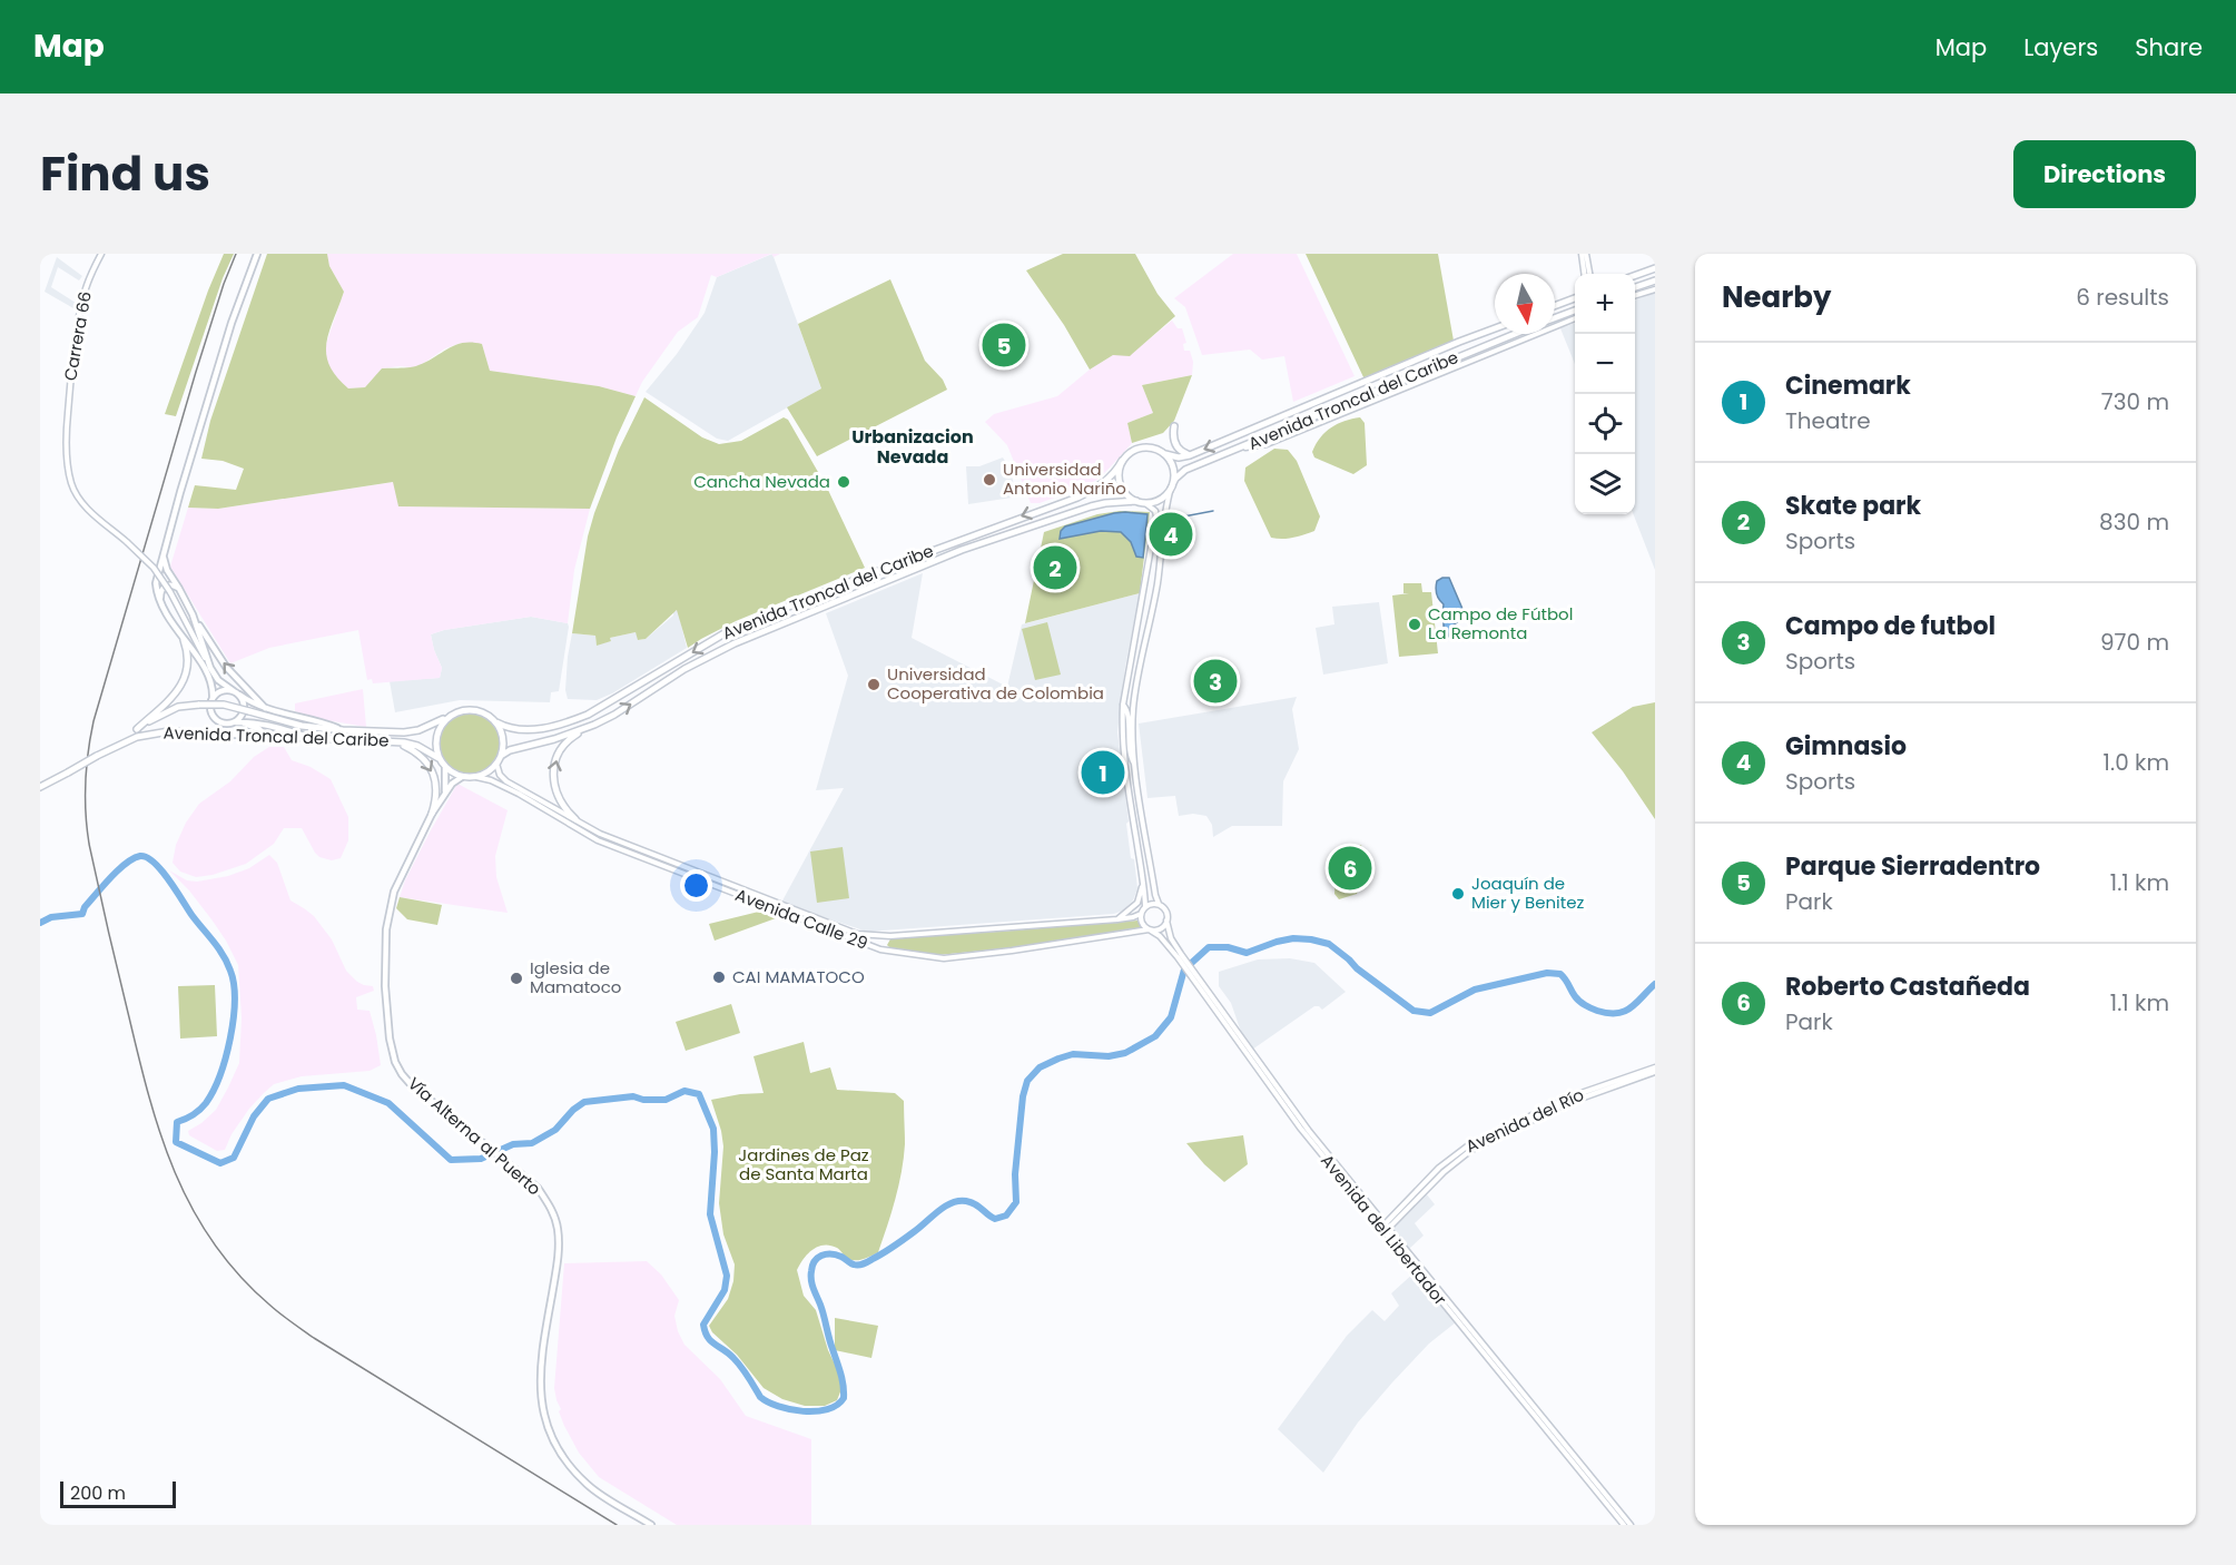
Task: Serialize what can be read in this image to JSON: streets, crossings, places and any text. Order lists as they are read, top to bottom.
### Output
{
  "streets": {
    "highway": ["Avenida Troncal del Caribe"],
    "main road": [
      "Carrera 66",
      "Avenida Calle 29",
      "Avenida del Río",
      "Vía Alterna al Puerto",
      "Avenida del Libertador"
    ]
  },
  "crossings": [
    ["Avenida Troncal del Caribe", "Avenida Calle 29"],
    ["Avenida Troncal del Caribe", "Vía Alterna al Puerto"],
    ["Avenida Calle 29", "Vía Alterna al Puerto"],
    ["Avenida Calle 29", "Avenida del Libertador"],
    ["Avenida del Río", "Avenida del Libertador"]
  ],
  "districts": ["Urbanizacion Nevada"],
  "parks": ["Jardines de Paz de Santa Marta"],
  "places": [
    "Universidad Antonio Nariño",
    "Cancha Nevada",
    "Campo de Fútbol La Remonta",
    "Universidad Cooperativa de Colombia",
    "Joaquín de Mier y Benitez",
    "CAI MAMATOCO",
    "Iglesia de Mamatoco"
  ],
  "scale_bar": "200 m",
  "north": "bottom",
  "page": {
    "header": "Map",
    "nav": ["Map", "Layers", "Share"],
    "title": "Find us",
    "buttons": "Directions",
    "heading": ["Nearby", "6 results"],
    "map_buttons": ["+", "−"],
    "pins": [
      "5",
      "4",
      "2",
      "3",
      "1",
      "6"
    ],
    "list": [
      {
        "mark": "1",
        "name": "Cinemark",
        "note": "Theatre",
        "value": "730 m"
      },
      {
        "mark": "2",
        "name": "Skate park",
        "note": "Sports",
        "value": "830 m"
      },
      {
        "mark": "3",
        "name": "Campo de futbol",
        "note": "Sports",
        "value": "970 m"
      },
      {
        "mark": "4",
        "name": "Gimnasio",
        "note": "Sports",
        "value": "1.0 km"
      },
      {
        "mark": "5",
        "name": "Parque Sierradentro",
        "note": "Park",
        "value": "1.1 km"
      },
      {
        "mark": "6",
        "name": "Roberto Castañeda",
        "note": "Park",
        "value": "1.1 km"
      }
    ],
    "scale": "200 m"
  }
}
